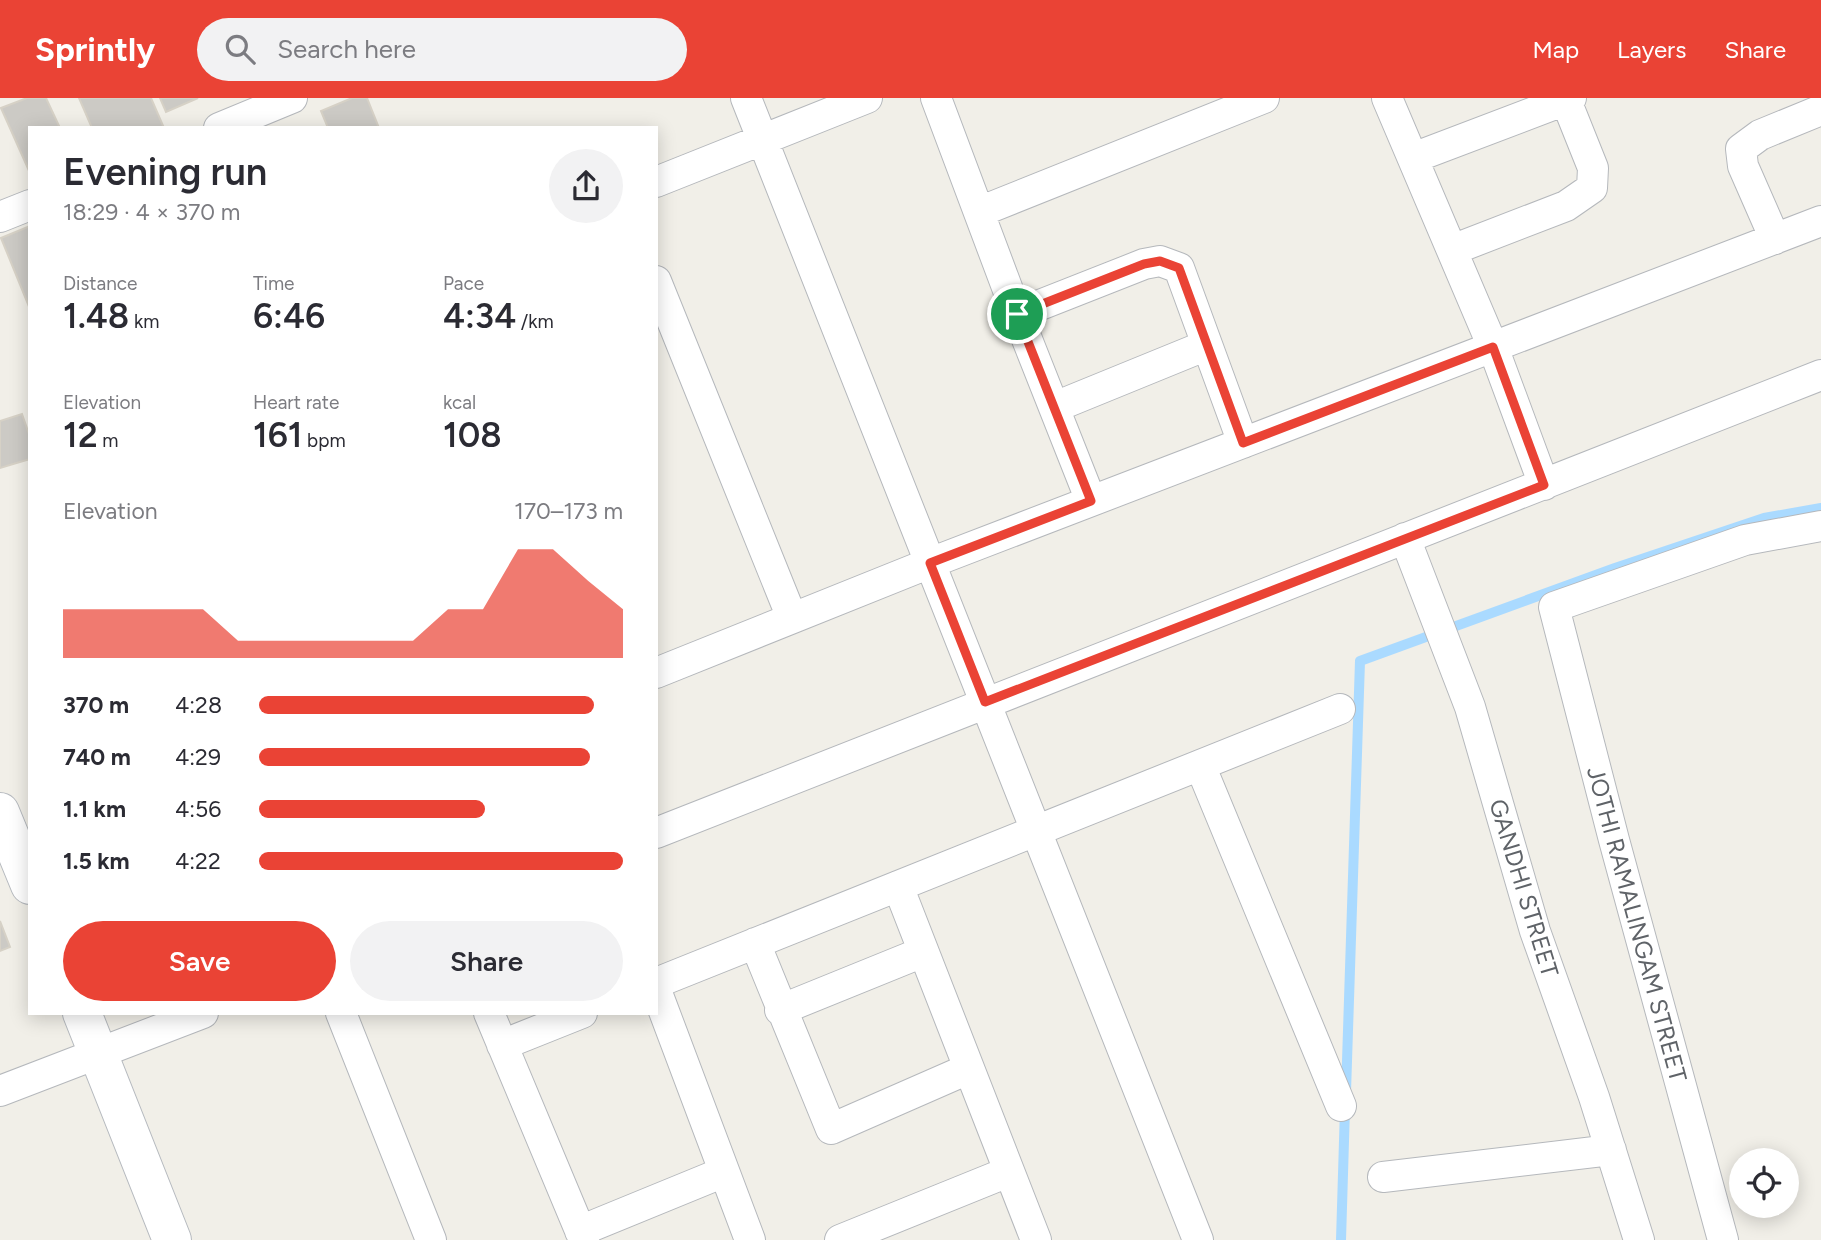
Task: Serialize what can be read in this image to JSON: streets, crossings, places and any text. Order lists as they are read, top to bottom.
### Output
{
  "streets": {
    "street": ["GANDHI STREET", "JOTHI RAMALINGAM STREET"]
  },
  "page": {
    "header": "Sprintly",
    "search": "Search here",
    "nav": ["Map", "Layers", "Share"],
    "heading": ["Evening run", "18:29 · 4 × 370 m"],
    "stats": [
      ["Distance", "1.48 km"],
      ["Time", "6:46"],
      ["Pace", "4:34 /km"],
      ["Elevation", "12 m"],
      ["Heart rate", "161 bpm"],
      ["kcal", "108"]
    ],
    "chart": ["Elevation", "170–173 m"],
    "list": [
      {
        "name": "370 m",
        "note": "4:28"
      },
      {
        "name": "740 m",
        "note": "4:29"
      },
      {
        "name": "1.1 km",
        "note": "4:56"
      },
      {
        "name": "1.5 km",
        "note": "4:22"
      }
    ],
    "buttons": ["Save", "Share"]
  }
}
